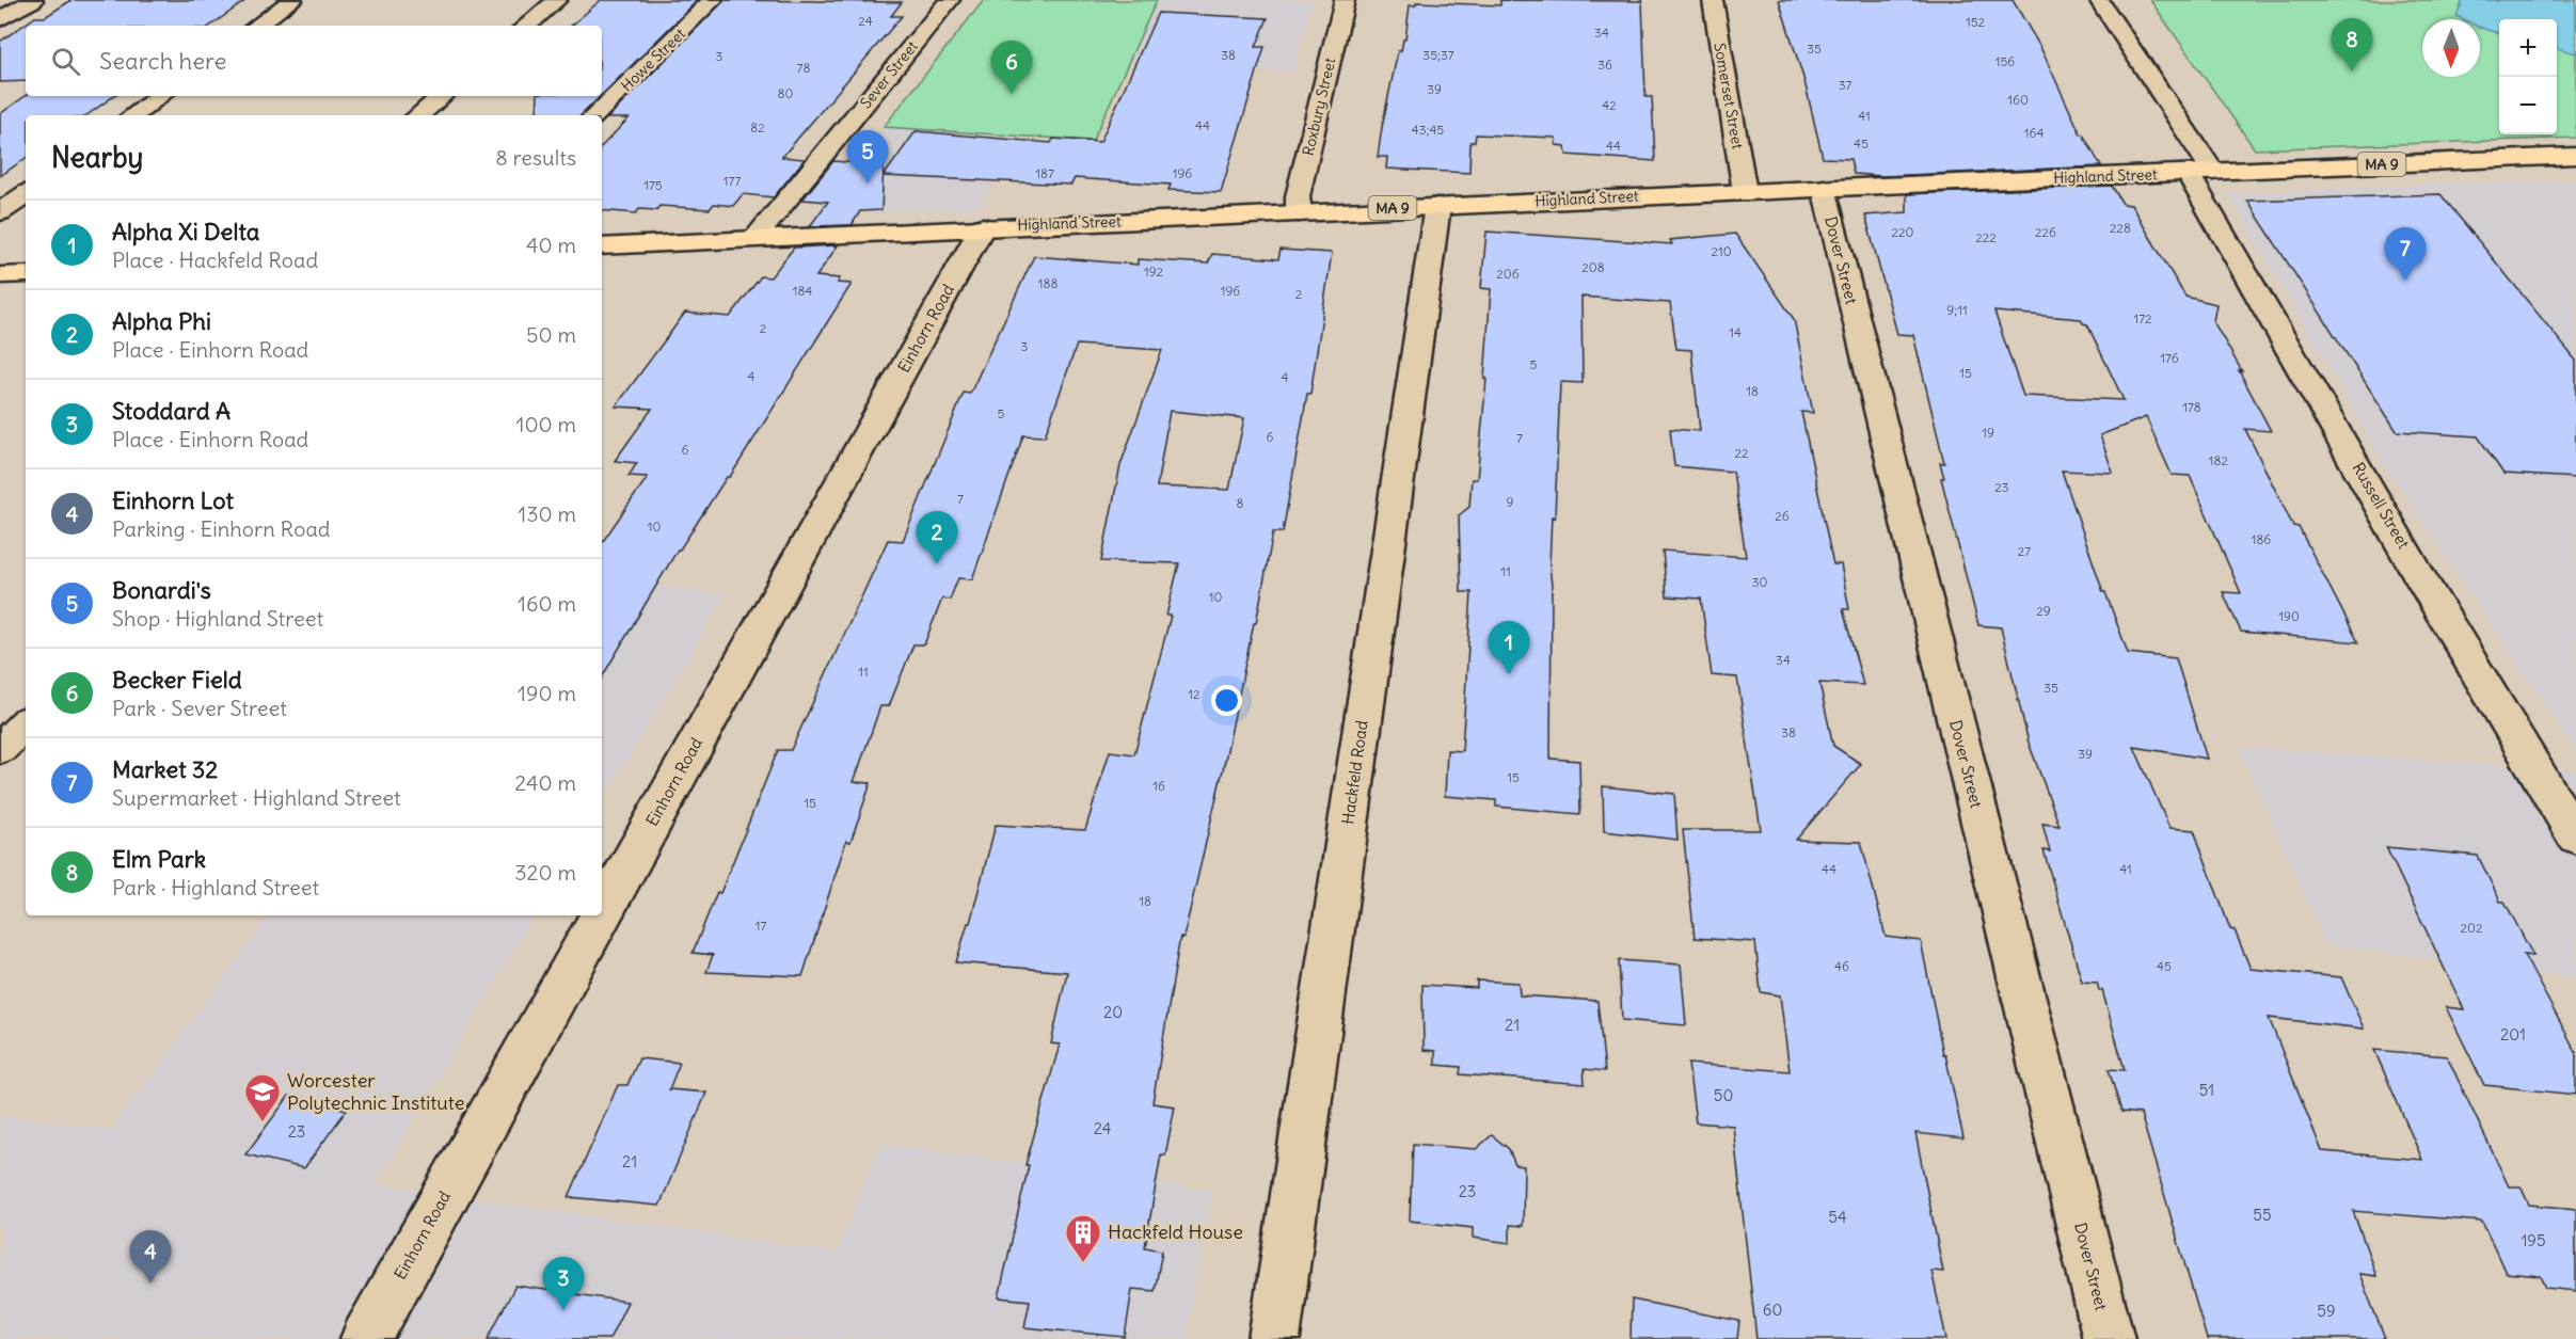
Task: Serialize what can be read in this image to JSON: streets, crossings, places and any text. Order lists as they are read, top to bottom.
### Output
{
  "streets": {
    "highway": ["MA 9", "Highland Street"],
    "street": [
      "Howe Street",
      "Sever Street",
      "Somerset Street",
      "Roxbury Street",
      "Dover Street",
      "Einhorn Road",
      "Russell Street",
      "Hackfeld Road"
    ]
  },
  "crossings": [
    ["Sever Street", "Highland Street"],
    ["Somerset Street", "Highland Street"],
    ["Roxbury Street", "Highland Street"],
    ["Highland Street", "Dover Street"],
    ["Highland Street", "Einhorn Road"],
    ["Highland Street", "Russell Street"],
    ["Highland Street", "Hackfeld Road"]
  ],
  "places": {
    "school or university": ["Worcester Polytechnic Institute"],
    "building": ["Hackfeld House"]
  },
  "house_numbers": [
    "24",
    "152",
    "34",
    "35",
    "38",
    "35;37",
    "3",
    "156",
    "36",
    "78",
    "37",
    "39",
    "80",
    "160",
    "42",
    "41",
    "44",
    "82",
    "43;45",
    "164",
    "45",
    "44",
    "187",
    "196",
    "177",
    "175",
    "228",
    "220",
    "226",
    "222",
    "210",
    "208",
    "192",
    "206",
    "188",
    "184",
    "196",
    "2",
    "9;11",
    "172",
    "2",
    "14",
    "3",
    "176",
    "5",
    "15",
    "4",
    "4",
    "18",
    "178",
    "5",
    "19",
    "6",
    "7",
    "6",
    "22",
    "182",
    "23",
    "7",
    "9",
    "8",
    "26",
    "10",
    "186",
    "27",
    "11",
    "30",
    "10",
    "29",
    "190",
    "34",
    "11",
    "35",
    "12",
    "38",
    "39",
    "15",
    "16",
    "15",
    "44",
    "41",
    "18",
    "17",
    "202",
    "46",
    "45",
    "20",
    "21",
    "201",
    "51",
    "50",
    "24",
    "23",
    "21",
    "23",
    "55",
    "54",
    "195",
    "60",
    "59"
  ],
  "north": "bottom",
  "page": {
    "pins": [
      "8",
      "6",
      "5",
      "7",
      "2",
      "1",
      "4",
      "3"
    ],
    "map_buttons": ["+", "−"],
    "search": "Search here",
    "heading": ["Nearby", "8 results"],
    "list": [
      {
        "mark": "1",
        "name": "Alpha Xi Delta",
        "note": "Place · Hackfeld Road",
        "value": "40 m"
      },
      {
        "mark": "2",
        "name": "Alpha Phi",
        "note": "Place · Einhorn Road",
        "value": "50 m"
      },
      {
        "mark": "3",
        "name": "Stoddard A",
        "note": "Place · Einhorn Road",
        "value": "100 m"
      },
      {
        "mark": "4",
        "name": "Einhorn Lot",
        "note": "Parking · Einhorn Road",
        "value": "130 m"
      },
      {
        "mark": "5",
        "name": "Bonardi's",
        "note": "Shop · Highland Street",
        "value": "160 m"
      },
      {
        "mark": "6",
        "name": "Becker Field",
        "note": "Park · Sever Street",
        "value": "190 m"
      },
      {
        "mark": "7",
        "name": "Market 32",
        "note": "Supermarket · Highland Street",
        "value": "240 m"
      },
      {
        "mark": "8",
        "name": "Elm Park",
        "note": "Park · Highland Street",
        "value": "320 m"
      }
    ]
  }
}
